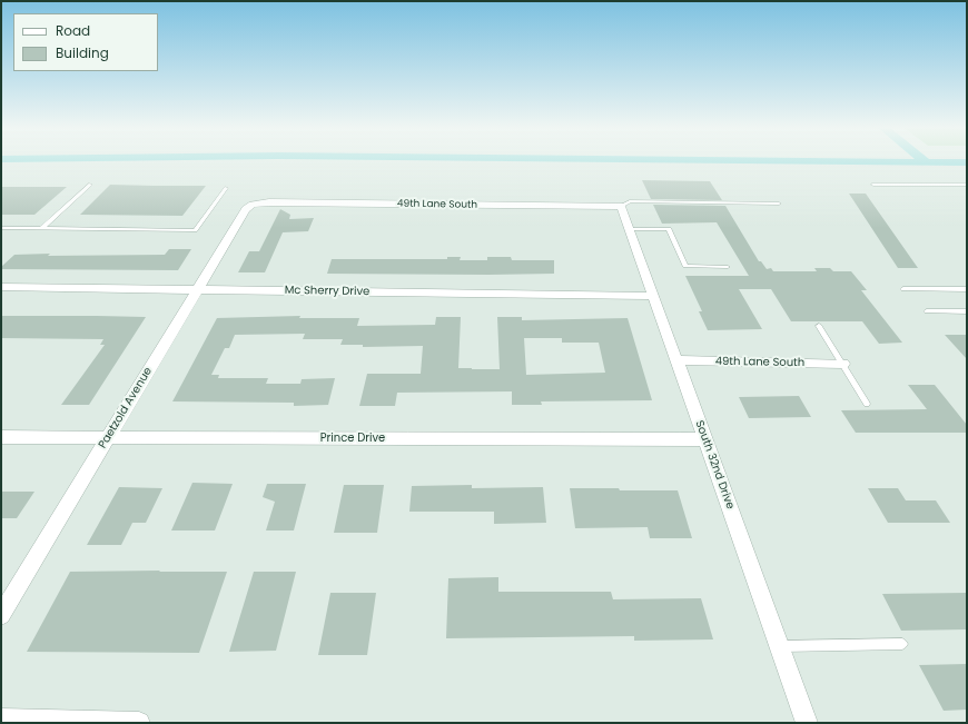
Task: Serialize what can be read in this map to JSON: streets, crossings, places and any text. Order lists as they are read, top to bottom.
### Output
{
  "streets": {
    "street": [
      "49th Lane South",
      "Mc Sherry Drive",
      "Paetzold Avenue",
      "Prince Drive",
      "South 32nd Drive"
    ]
  },
  "crossings": [
    ["49th Lane South", "Paetzold Avenue"],
    ["49th Lane South", "South 32nd Drive"],
    ["Mc Sherry Drive", "Paetzold Avenue"],
    ["Mc Sherry Drive", "South 32nd Drive"],
    ["Paetzold Avenue", "Prince Drive"],
    ["Prince Drive", "South 32nd Drive"]
  ],
  "legend": ["Road", "Building"]
}
